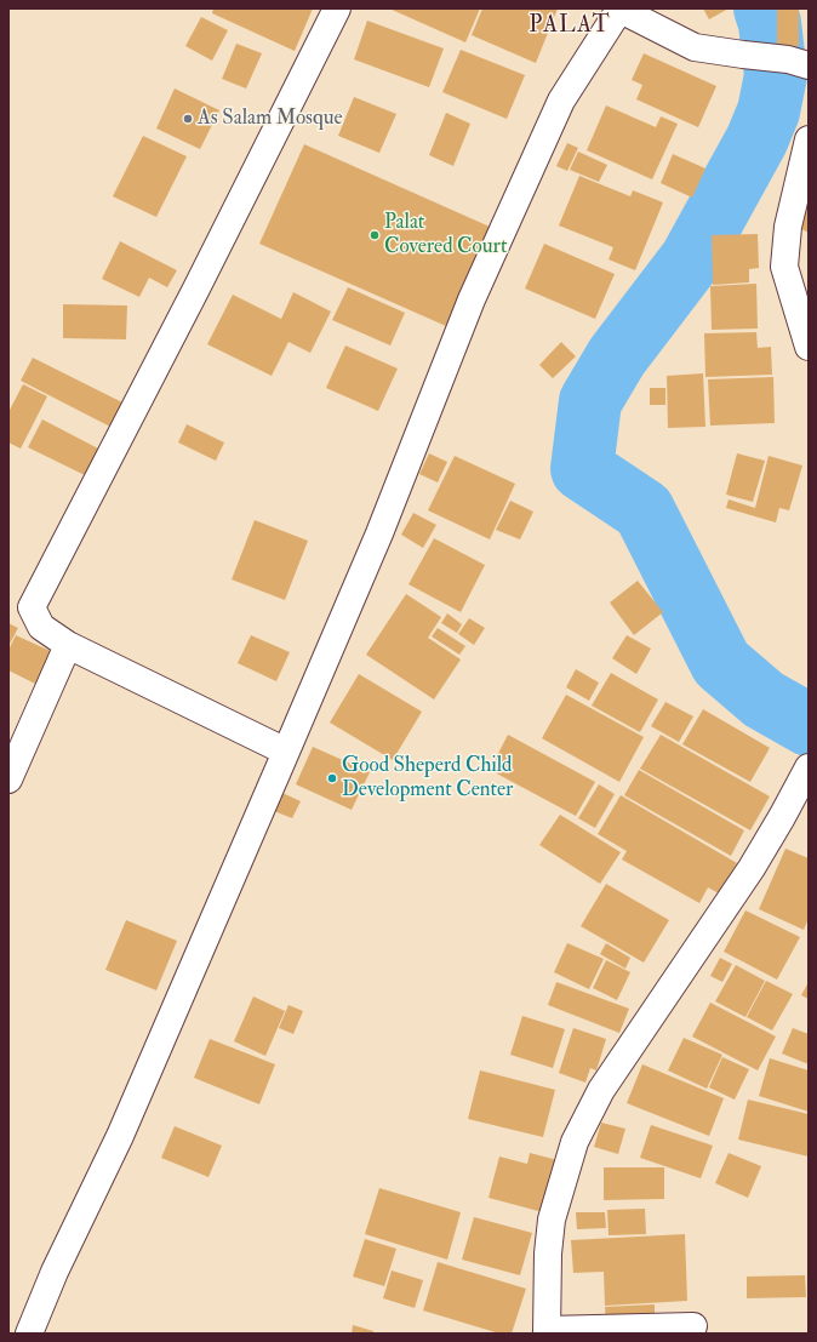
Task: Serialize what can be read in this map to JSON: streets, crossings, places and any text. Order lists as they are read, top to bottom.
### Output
{
  "districts": ["PALAT"],
  "places": ["As Salam Mosque", "Palat Covered Court", "Good Sheperd Child Development Center"]
}
